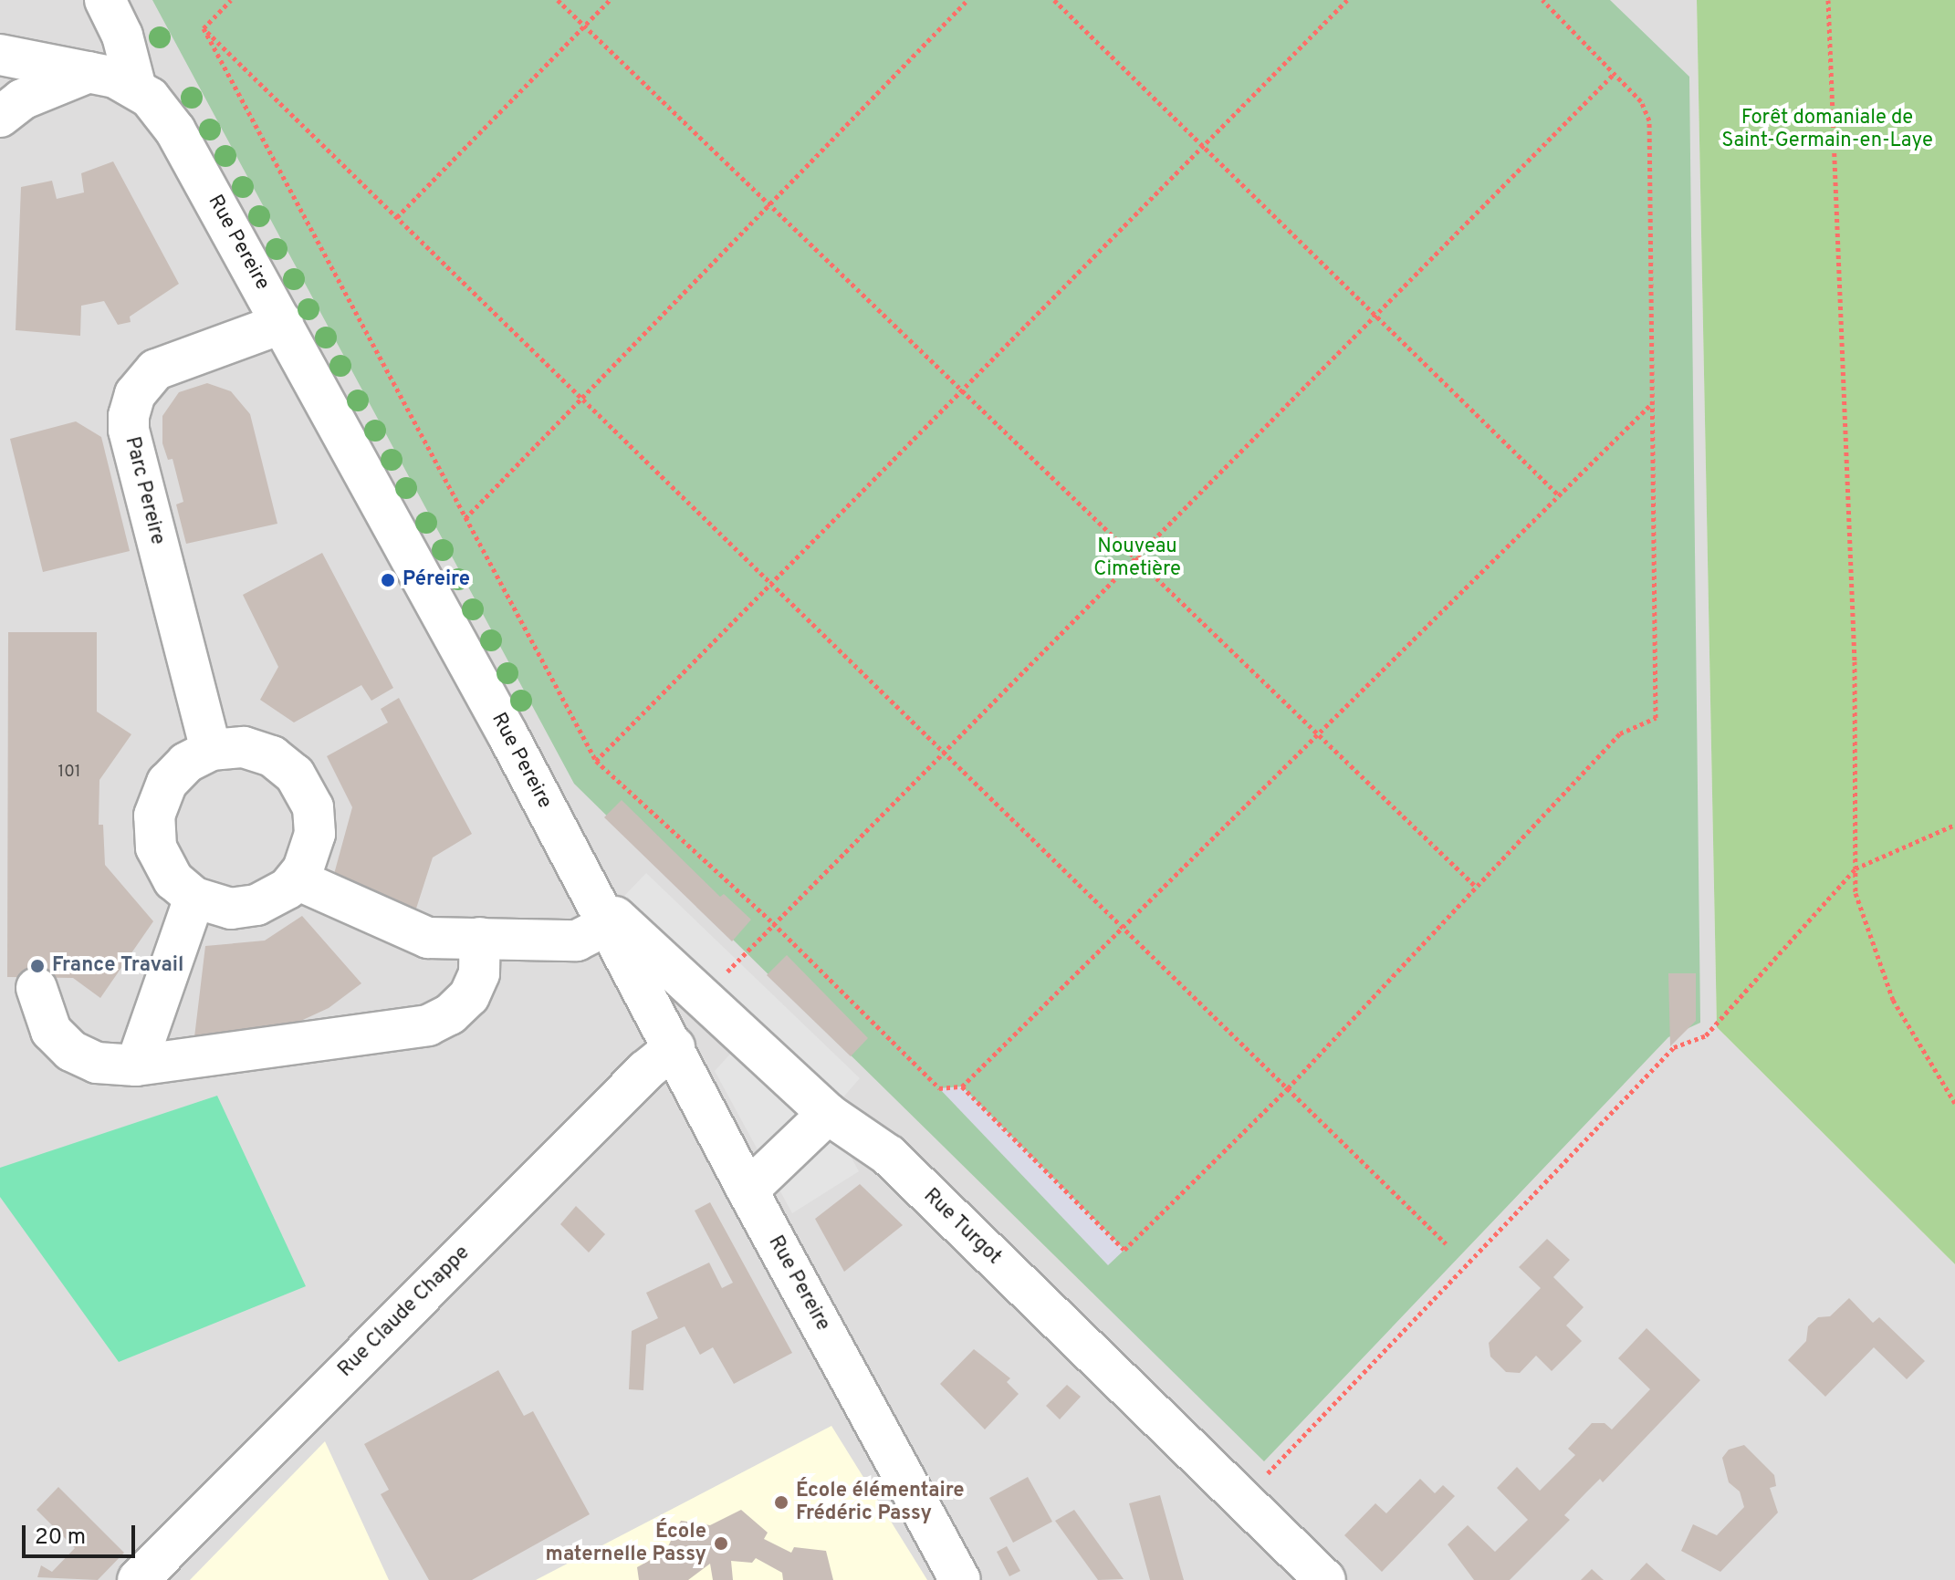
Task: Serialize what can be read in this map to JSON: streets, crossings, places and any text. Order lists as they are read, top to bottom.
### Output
{
  "streets": {
    "street": [
      "Rue Pereire",
      "Parc Pereire",
      "Rue Turgot",
      "Rue Claude Chappe"
    ]
  },
  "crossings": [
    ["Rue Pereire", "Parc Pereire"],
    ["Rue Pereire", "Rue Turgot"],
    ["Rue Pereire", "Rue Claude Chappe"]
  ],
  "parks": ["Forêt domaniale de Saint-Germain-en-Laye", "Nouveau Cimetière"],
  "places": [
    "Péreire",
    "France Travail",
    "École élémentaire Frédéric Passy",
    "École maternelle Passy"
  ],
  "house_numbers": ["101"],
  "scale_bar": "20 m"
}
